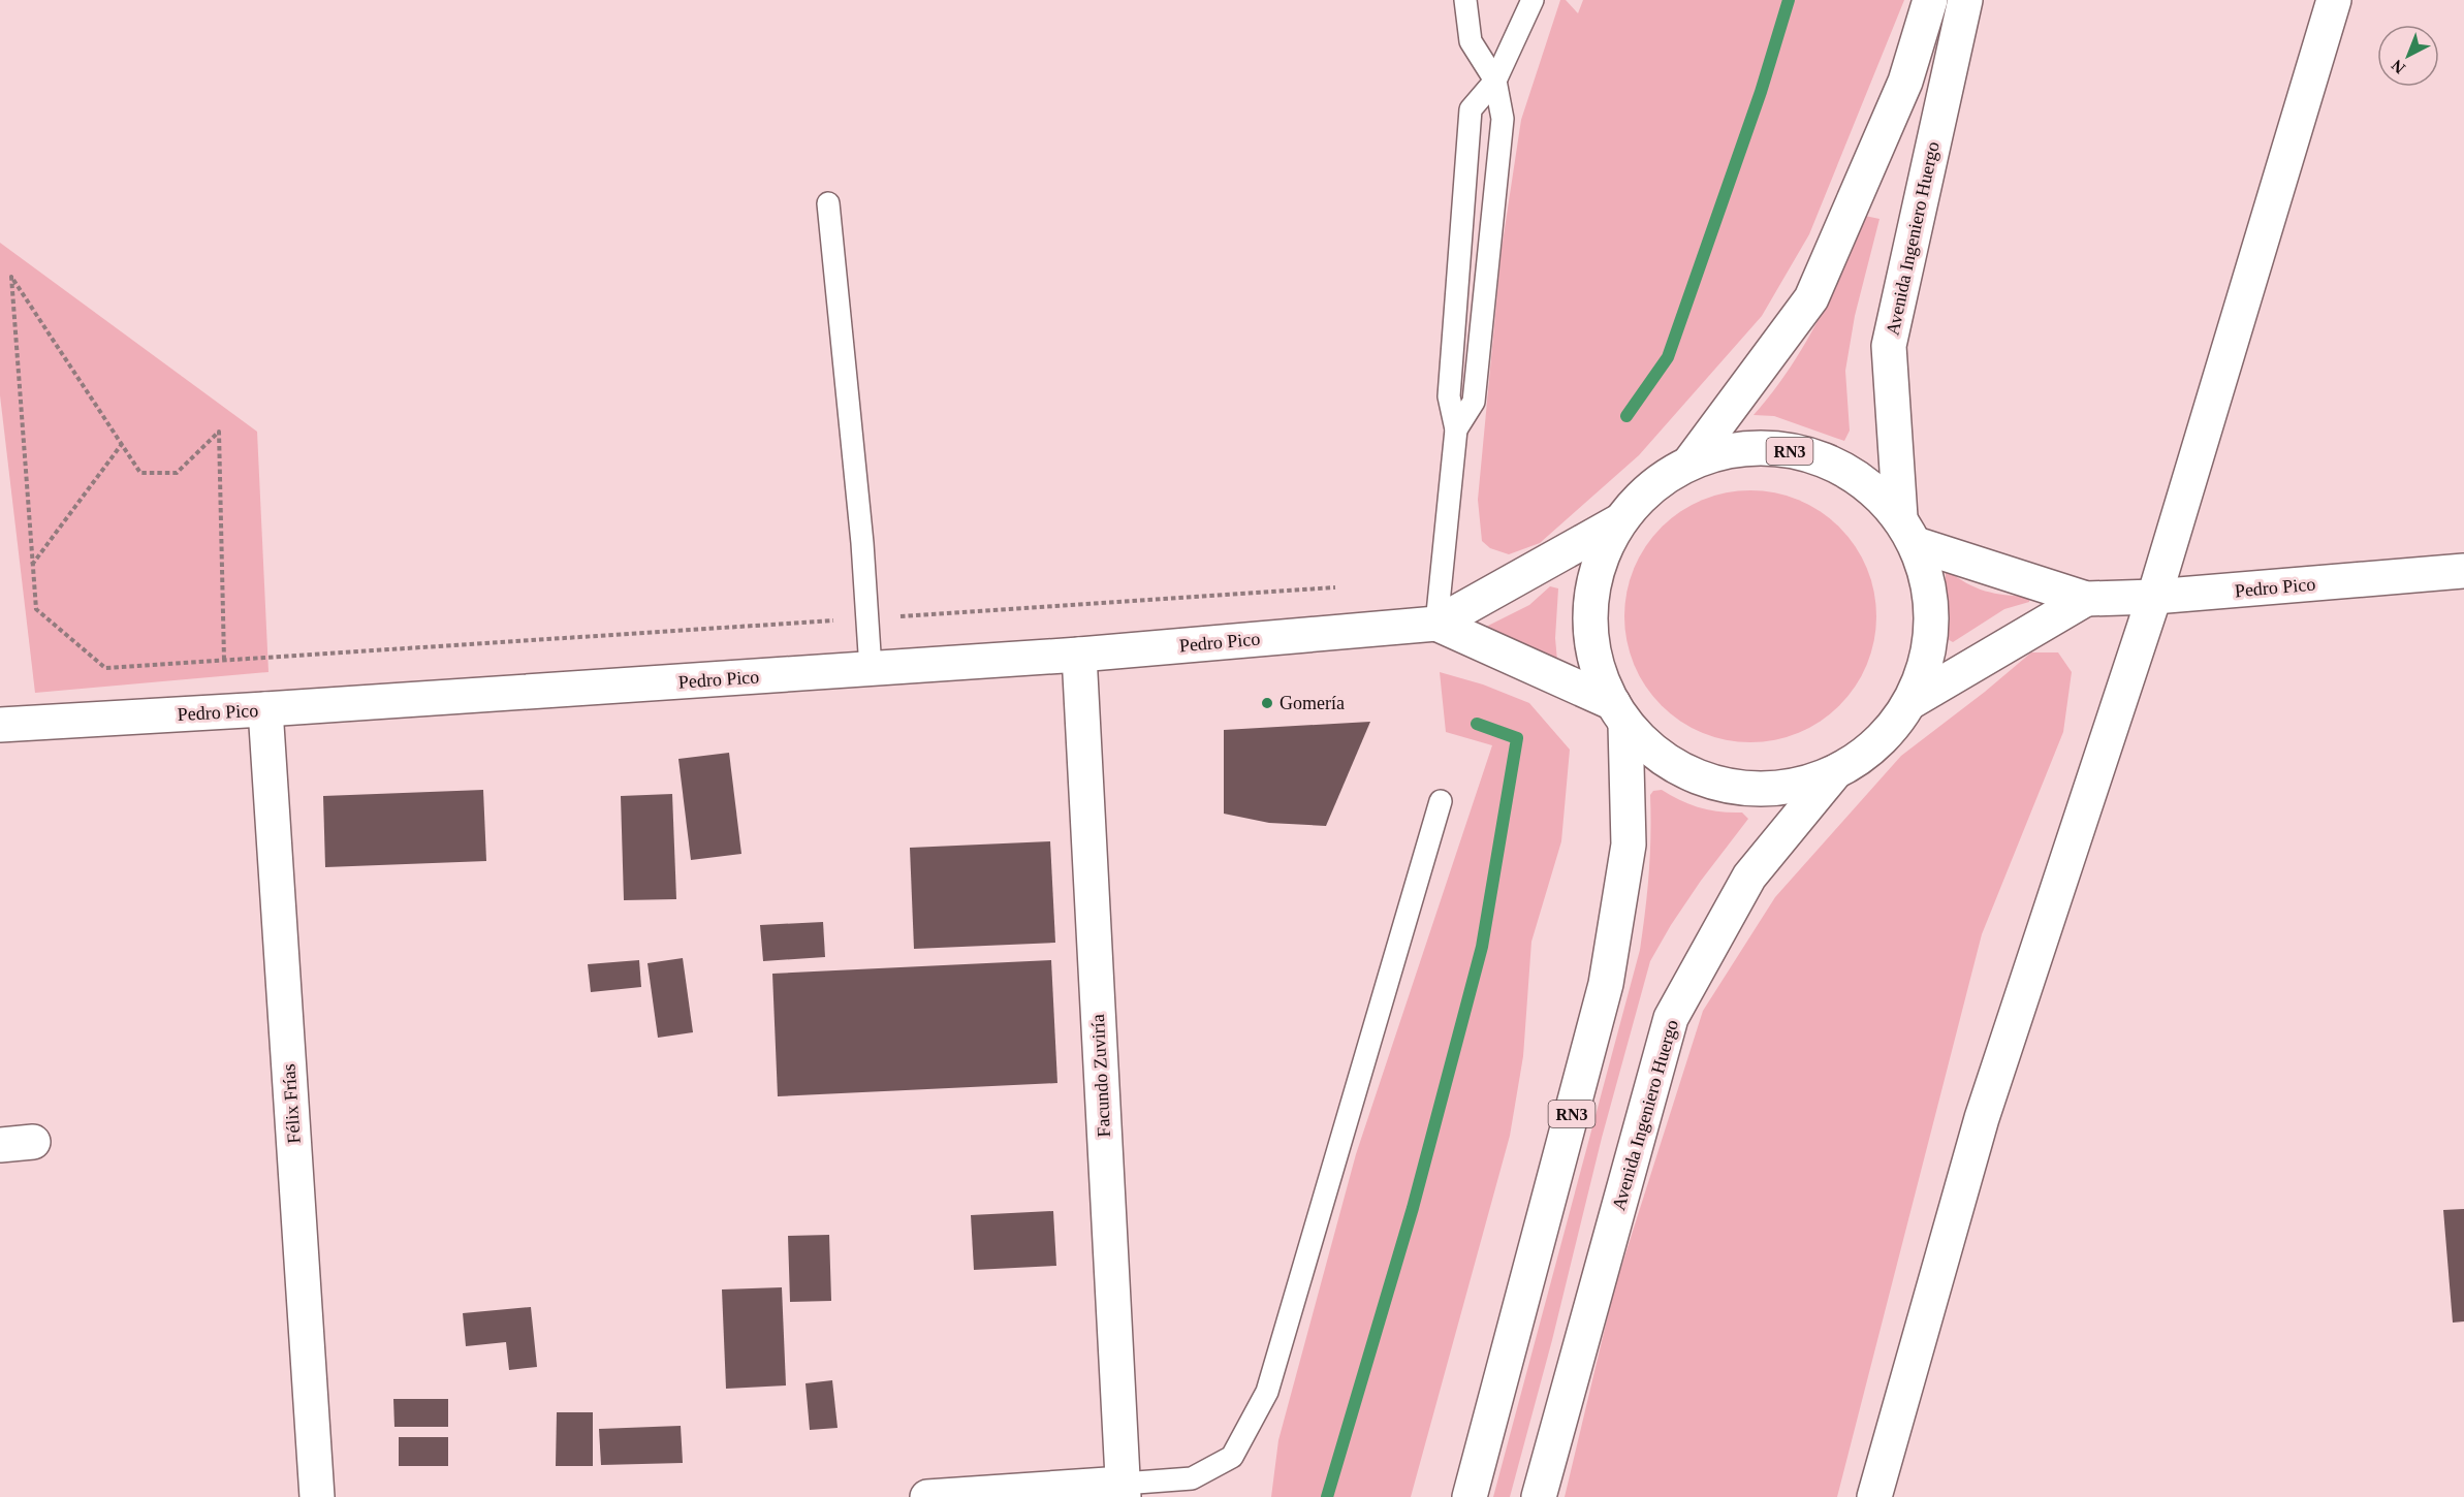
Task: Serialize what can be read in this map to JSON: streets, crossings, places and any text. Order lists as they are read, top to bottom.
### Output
{
  "streets": {
    "main road": [
      "Avenida Ingeniero Huergo",
      "RN3",
      "Pedro Pico",
      "Facundo Zuviría",
      "Félix Frías"
    ]
  },
  "crossings": [
    ["Avenida Ingeniero Huergo", "Pedro Pico"],
    ["Pedro Pico", "Facundo Zuviría"],
    ["Pedro Pico", "Félix Frías"]
  ],
  "places": ["Gomería"],
  "north": "bottom left"
}
